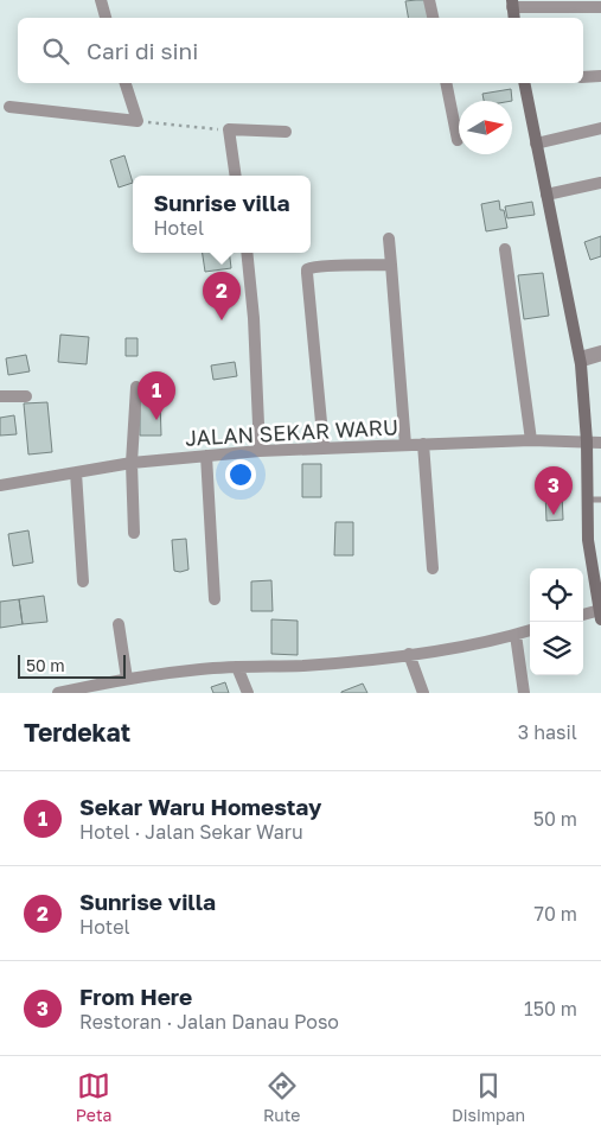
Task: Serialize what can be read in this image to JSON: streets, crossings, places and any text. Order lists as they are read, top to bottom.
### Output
{
  "streets": {
    "street": ["JALAN SEKAR WARU"]
  },
  "scale_bar": "50 m",
  "north": "right",
  "page": {
    "search": "Cari di sini",
    "popup": ["Sunrise villa", "Hotel"],
    "pins": ["2", "1", "3"],
    "scale": "50 m",
    "heading": ["Terdekat", "3 hasil"],
    "list": [
      {
        "mark": "1",
        "name": "Sekar Waru Homestay",
        "note": "Hotel · Jalan Sekar Waru",
        "value": "50 m"
      },
      {
        "mark": "2",
        "name": "Sunrise villa",
        "note": "Hotel",
        "value": "70 m"
      },
      {
        "mark": "3",
        "name": "From Here",
        "note": "Restoran · Jalan Danau Poso",
        "value": "150 m"
      }
    ],
    "nav": ["Peta", "Rute", "Disimpan"]
  }
}
